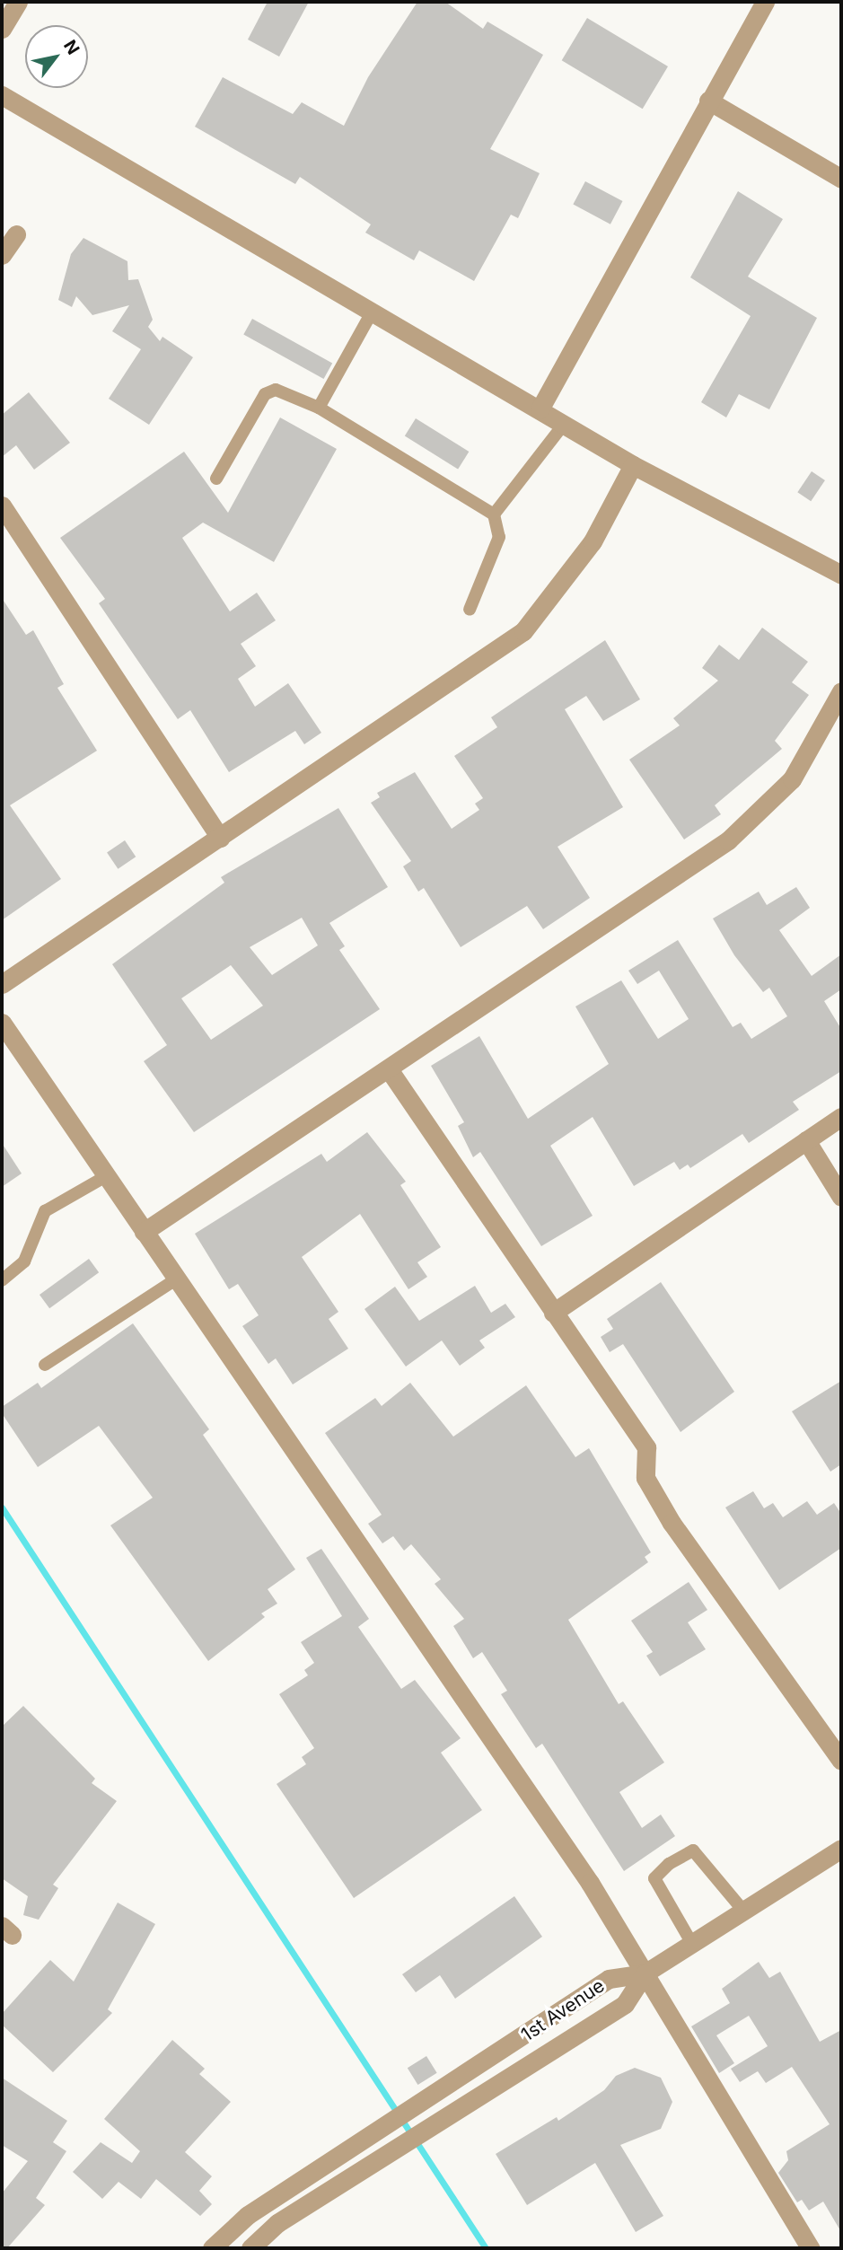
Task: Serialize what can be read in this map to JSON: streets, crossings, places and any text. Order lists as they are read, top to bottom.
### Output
{
  "streets": {
    "street": ["1st Avenue"]
  },
  "north": "top right"
}
